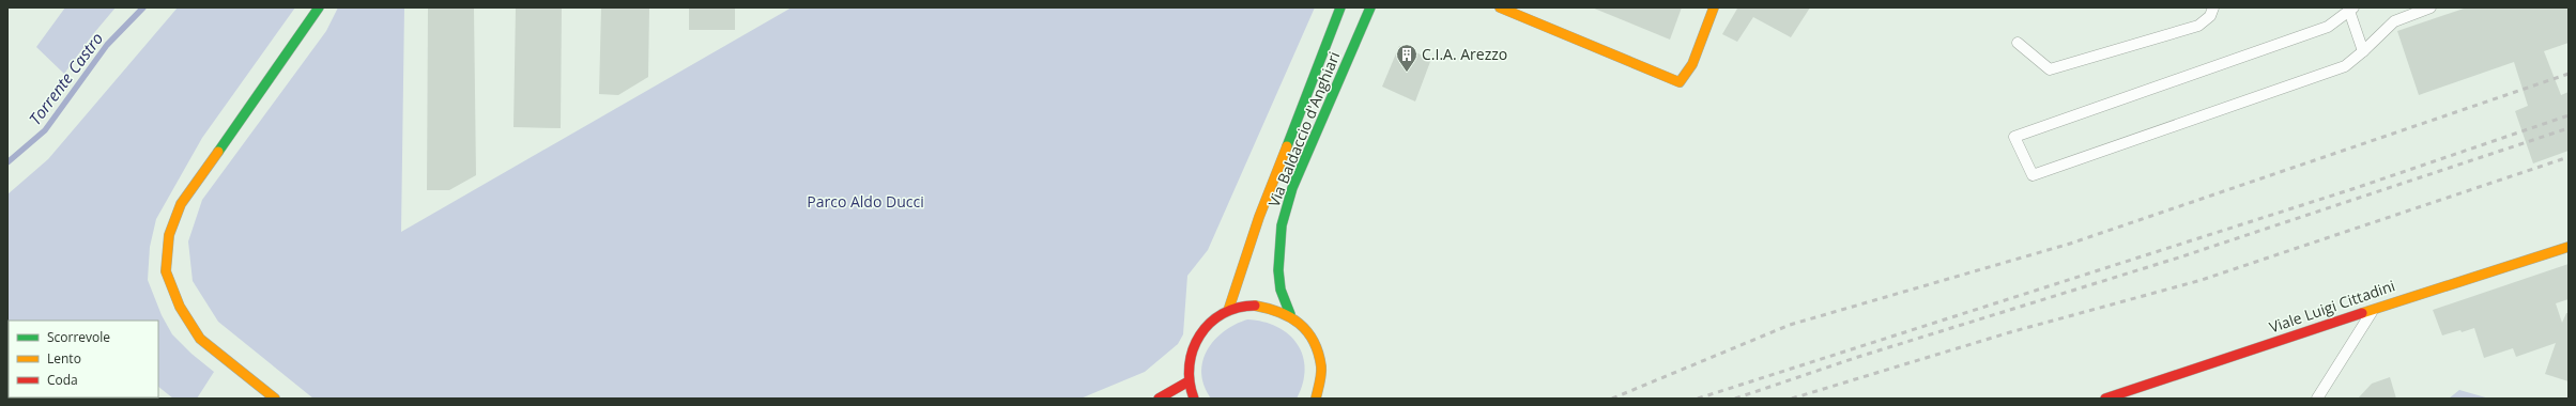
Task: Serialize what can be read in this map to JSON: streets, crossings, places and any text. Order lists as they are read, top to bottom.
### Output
{
  "streets": {
    "main road": ["Via Baldaccio d'Anghiari", "Viale Luigi Cittadini"]
  },
  "water": ["Torrente Castro"],
  "parks": ["Parco Aldo Ducci"],
  "places": {
    "building": ["C.I.A. Arezzo"]
  },
  "legend": ["Scorrevole", "Lento", "Coda"]
}
